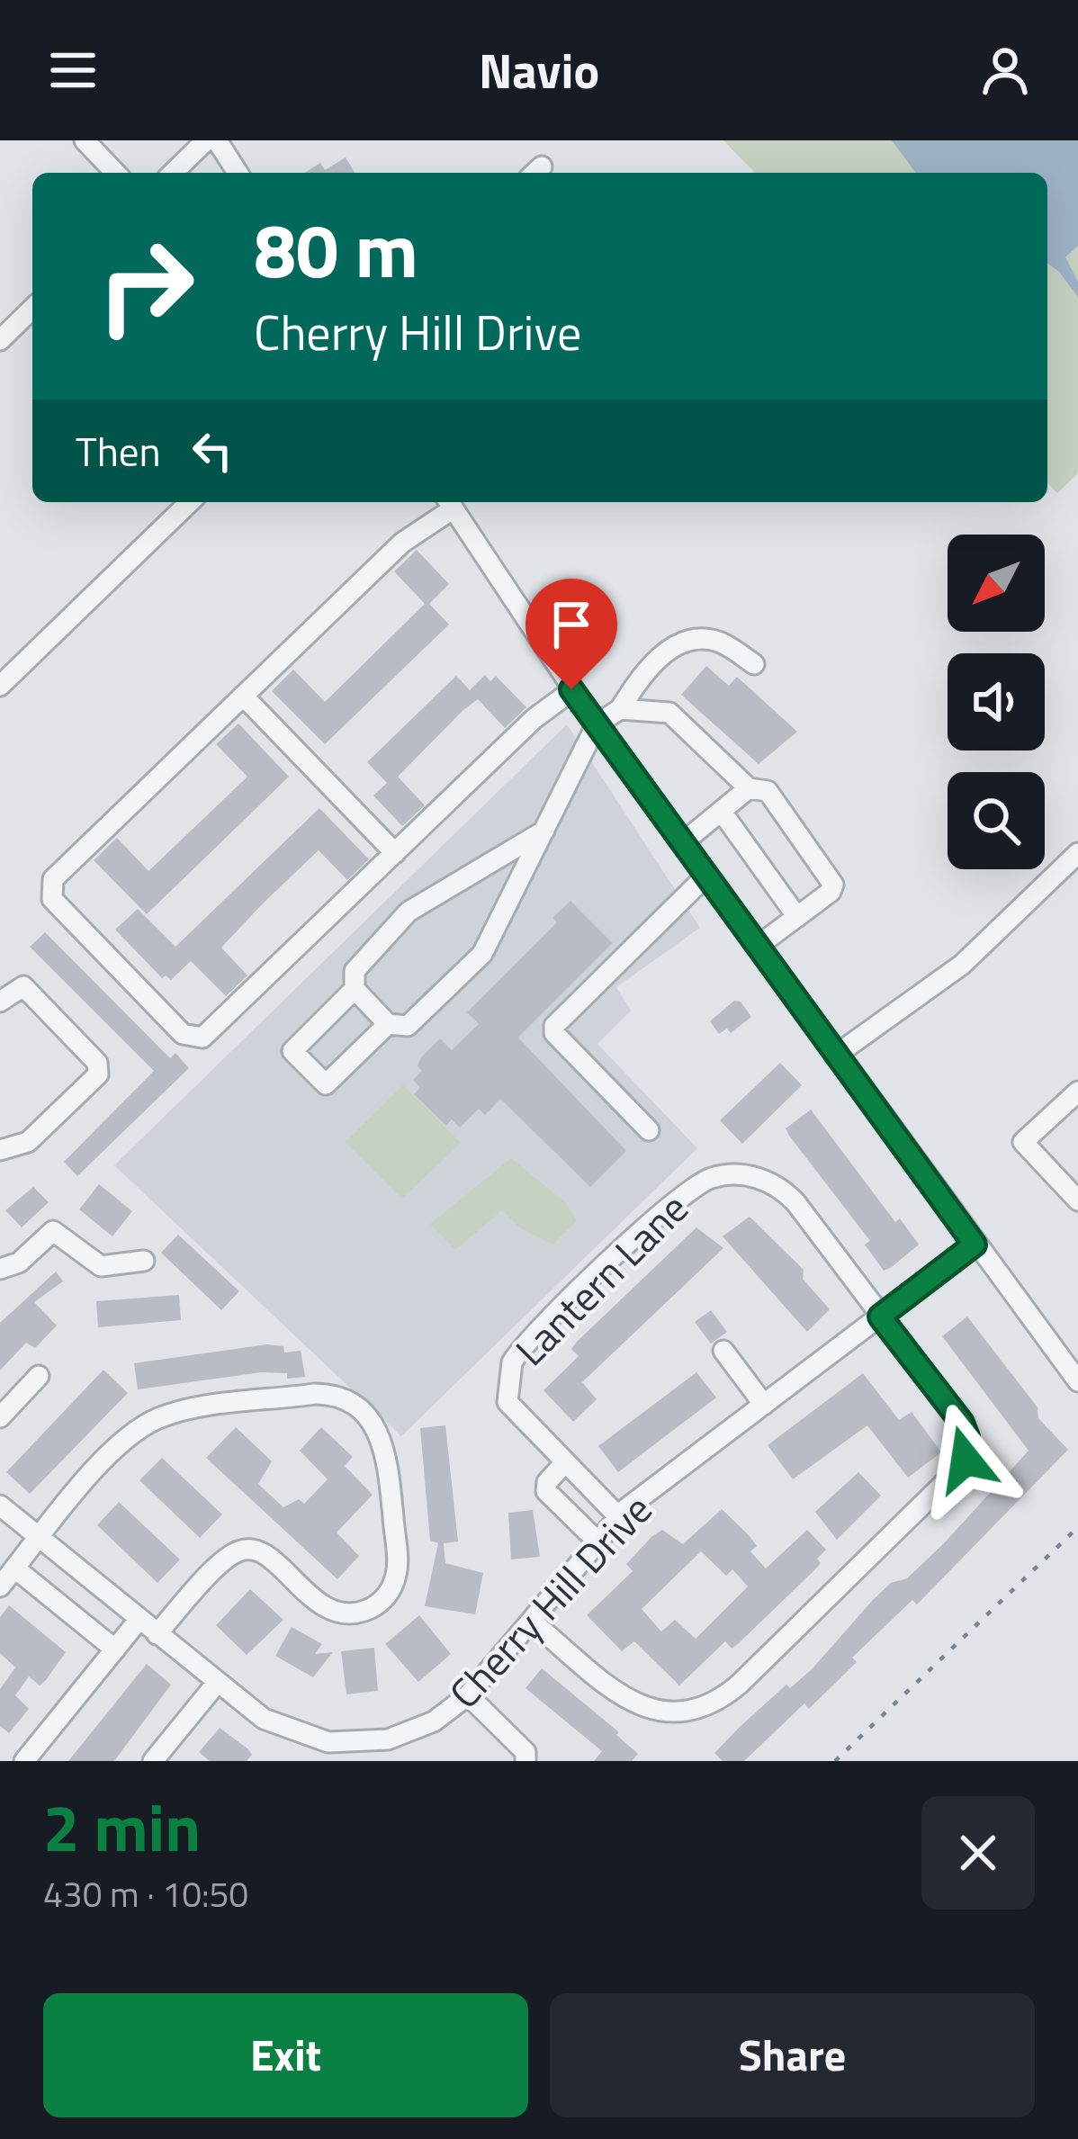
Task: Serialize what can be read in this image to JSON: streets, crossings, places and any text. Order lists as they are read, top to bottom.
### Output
{
  "streets": {
    "street": ["Lantern Lane", "Cherry Hill Drive"]
  },
  "crossings": [
    ["Lantern Lane", "Cherry Hill Drive"]
  ],
  "north": "bottom left",
  "page": {
    "header": "Navio",
    "turn": ["80 m", "Cherry Hill Drive"],
    "then": "Then",
    "heading": ["2 min", "430 m · 10:50"],
    "buttons": ["Exit", "Share"]
  }
}
